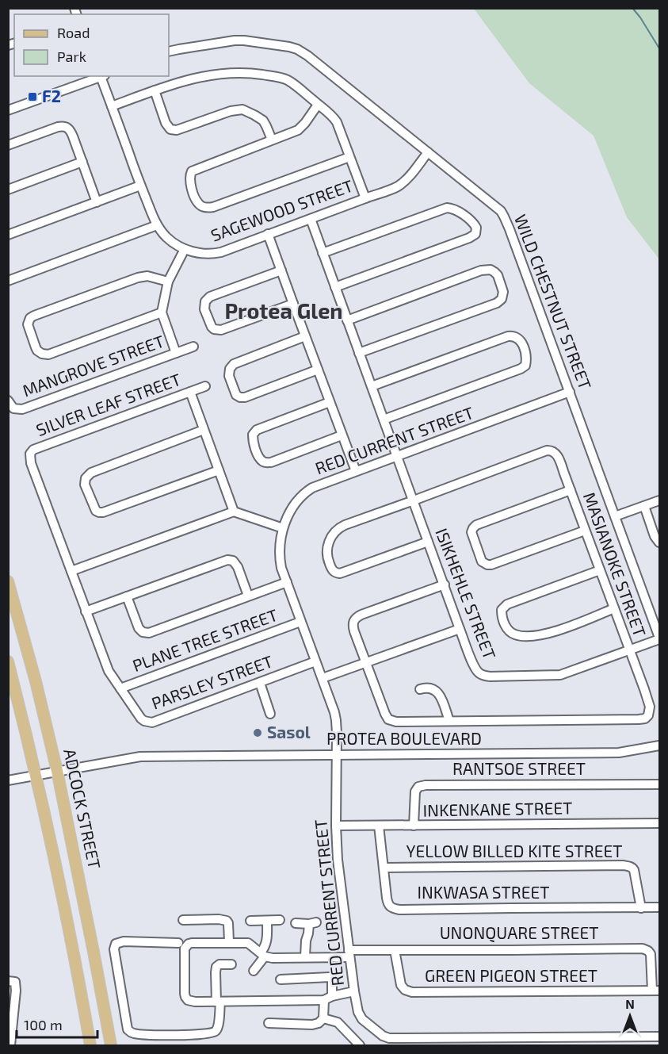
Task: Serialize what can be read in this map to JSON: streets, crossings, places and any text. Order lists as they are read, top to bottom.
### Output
{
  "streets": {
    "main road": ["ADCOCK STREET"],
    "street": [
      "SAGEWOOD STREET",
      "WILD CHESTNUT STREET",
      "MANGROVE STREET",
      "SILVER LEAF STREET",
      "RED CURRENT STREET",
      "MASIANOKE STREET",
      "ISIKHEHLE STREET",
      "PLANE TREE STREET",
      "PARSLEY STREET",
      "PROTEA BOULEVARD",
      "RANTSOE STREET",
      "INKENKANE STREET",
      "YELLOW BILLED KITE STREET",
      "INKWASA STREET",
      "UNONQUARE STREET",
      "GREEN PIGEON STREET"
    ]
  },
  "crossings": [
    ["SAGEWOOD STREET", "WILD CHESTNUT STREET"],
    ["SAGEWOOD STREET", "ISIKHEHLE STREET"],
    ["WILD CHESTNUT STREET", "RED CURRENT STREET"],
    ["WILD CHESTNUT STREET", "ISIKHEHLE STREET"],
    ["SILVER LEAF STREET", "PARSLEY STREET"],
    ["RED CURRENT STREET", "ISIKHEHLE STREET"],
    ["RED CURRENT STREET", "PLANE TREE STREET"],
    ["RED CURRENT STREET", "PARSLEY STREET"],
    ["RED CURRENT STREET", "PROTEA BOULEVARD"],
    ["RED CURRENT STREET", "INKENKANE STREET"],
    ["RED CURRENT STREET", "UNONQUARE STREET"],
    ["MASIANOKE STREET", "ISIKHEHLE STREET"],
    ["PLANE TREE STREET", "PARSLEY STREET"],
    ["PROTEA BOULEVARD", "ADCOCK STREET"],
    ["RANTSOE STREET", "INKENKANE STREET"],
    ["INKENKANE STREET", "INKWASA STREET"],
    ["YELLOW BILLED KITE STREET", "INKWASA STREET"],
    ["UNONQUARE STREET", "GREEN PIGEON STREET"]
  ],
  "districts": ["Protea Glen"],
  "places": {
    "transit": ["F2"],
    "other": ["Sasol"]
  },
  "legend": ["Road", "Park"],
  "scale_bar": "100 m",
  "north": "top"
}
